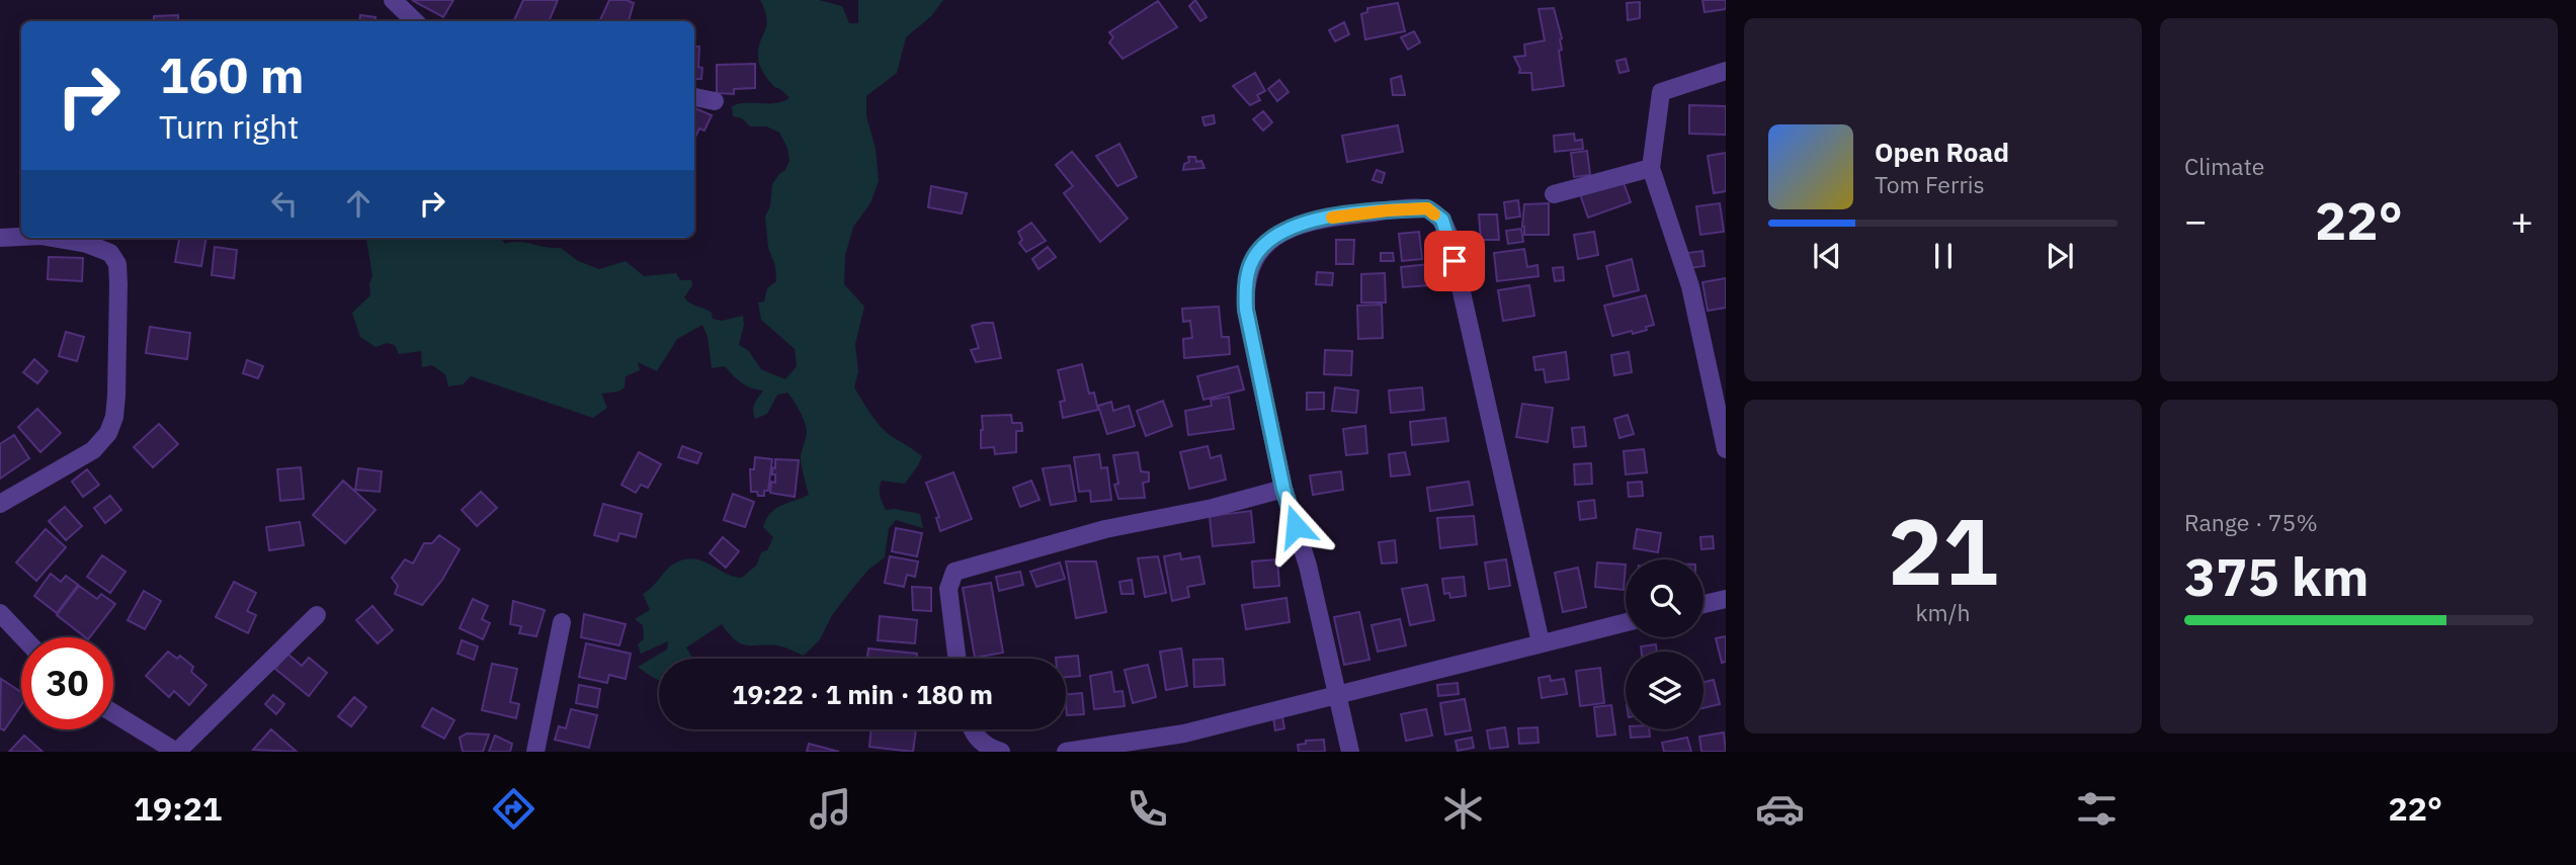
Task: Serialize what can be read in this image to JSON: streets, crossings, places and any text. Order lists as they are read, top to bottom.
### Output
{
  "page": {
    "tile": [
      "Climate",
      ["21", "km/h"],
      ["Range · 75%", "375 km"]
    ],
    "turn": ["160 m", "Turn right"],
    "song": ["Open Road", "Tom Ferris"],
    "heat": ["−", "22°", "+"],
    "limit": "30",
    "trip": "19:22 · 1 min · 180 m",
    "tabs": ["19:21", "22°"]
  }
}
